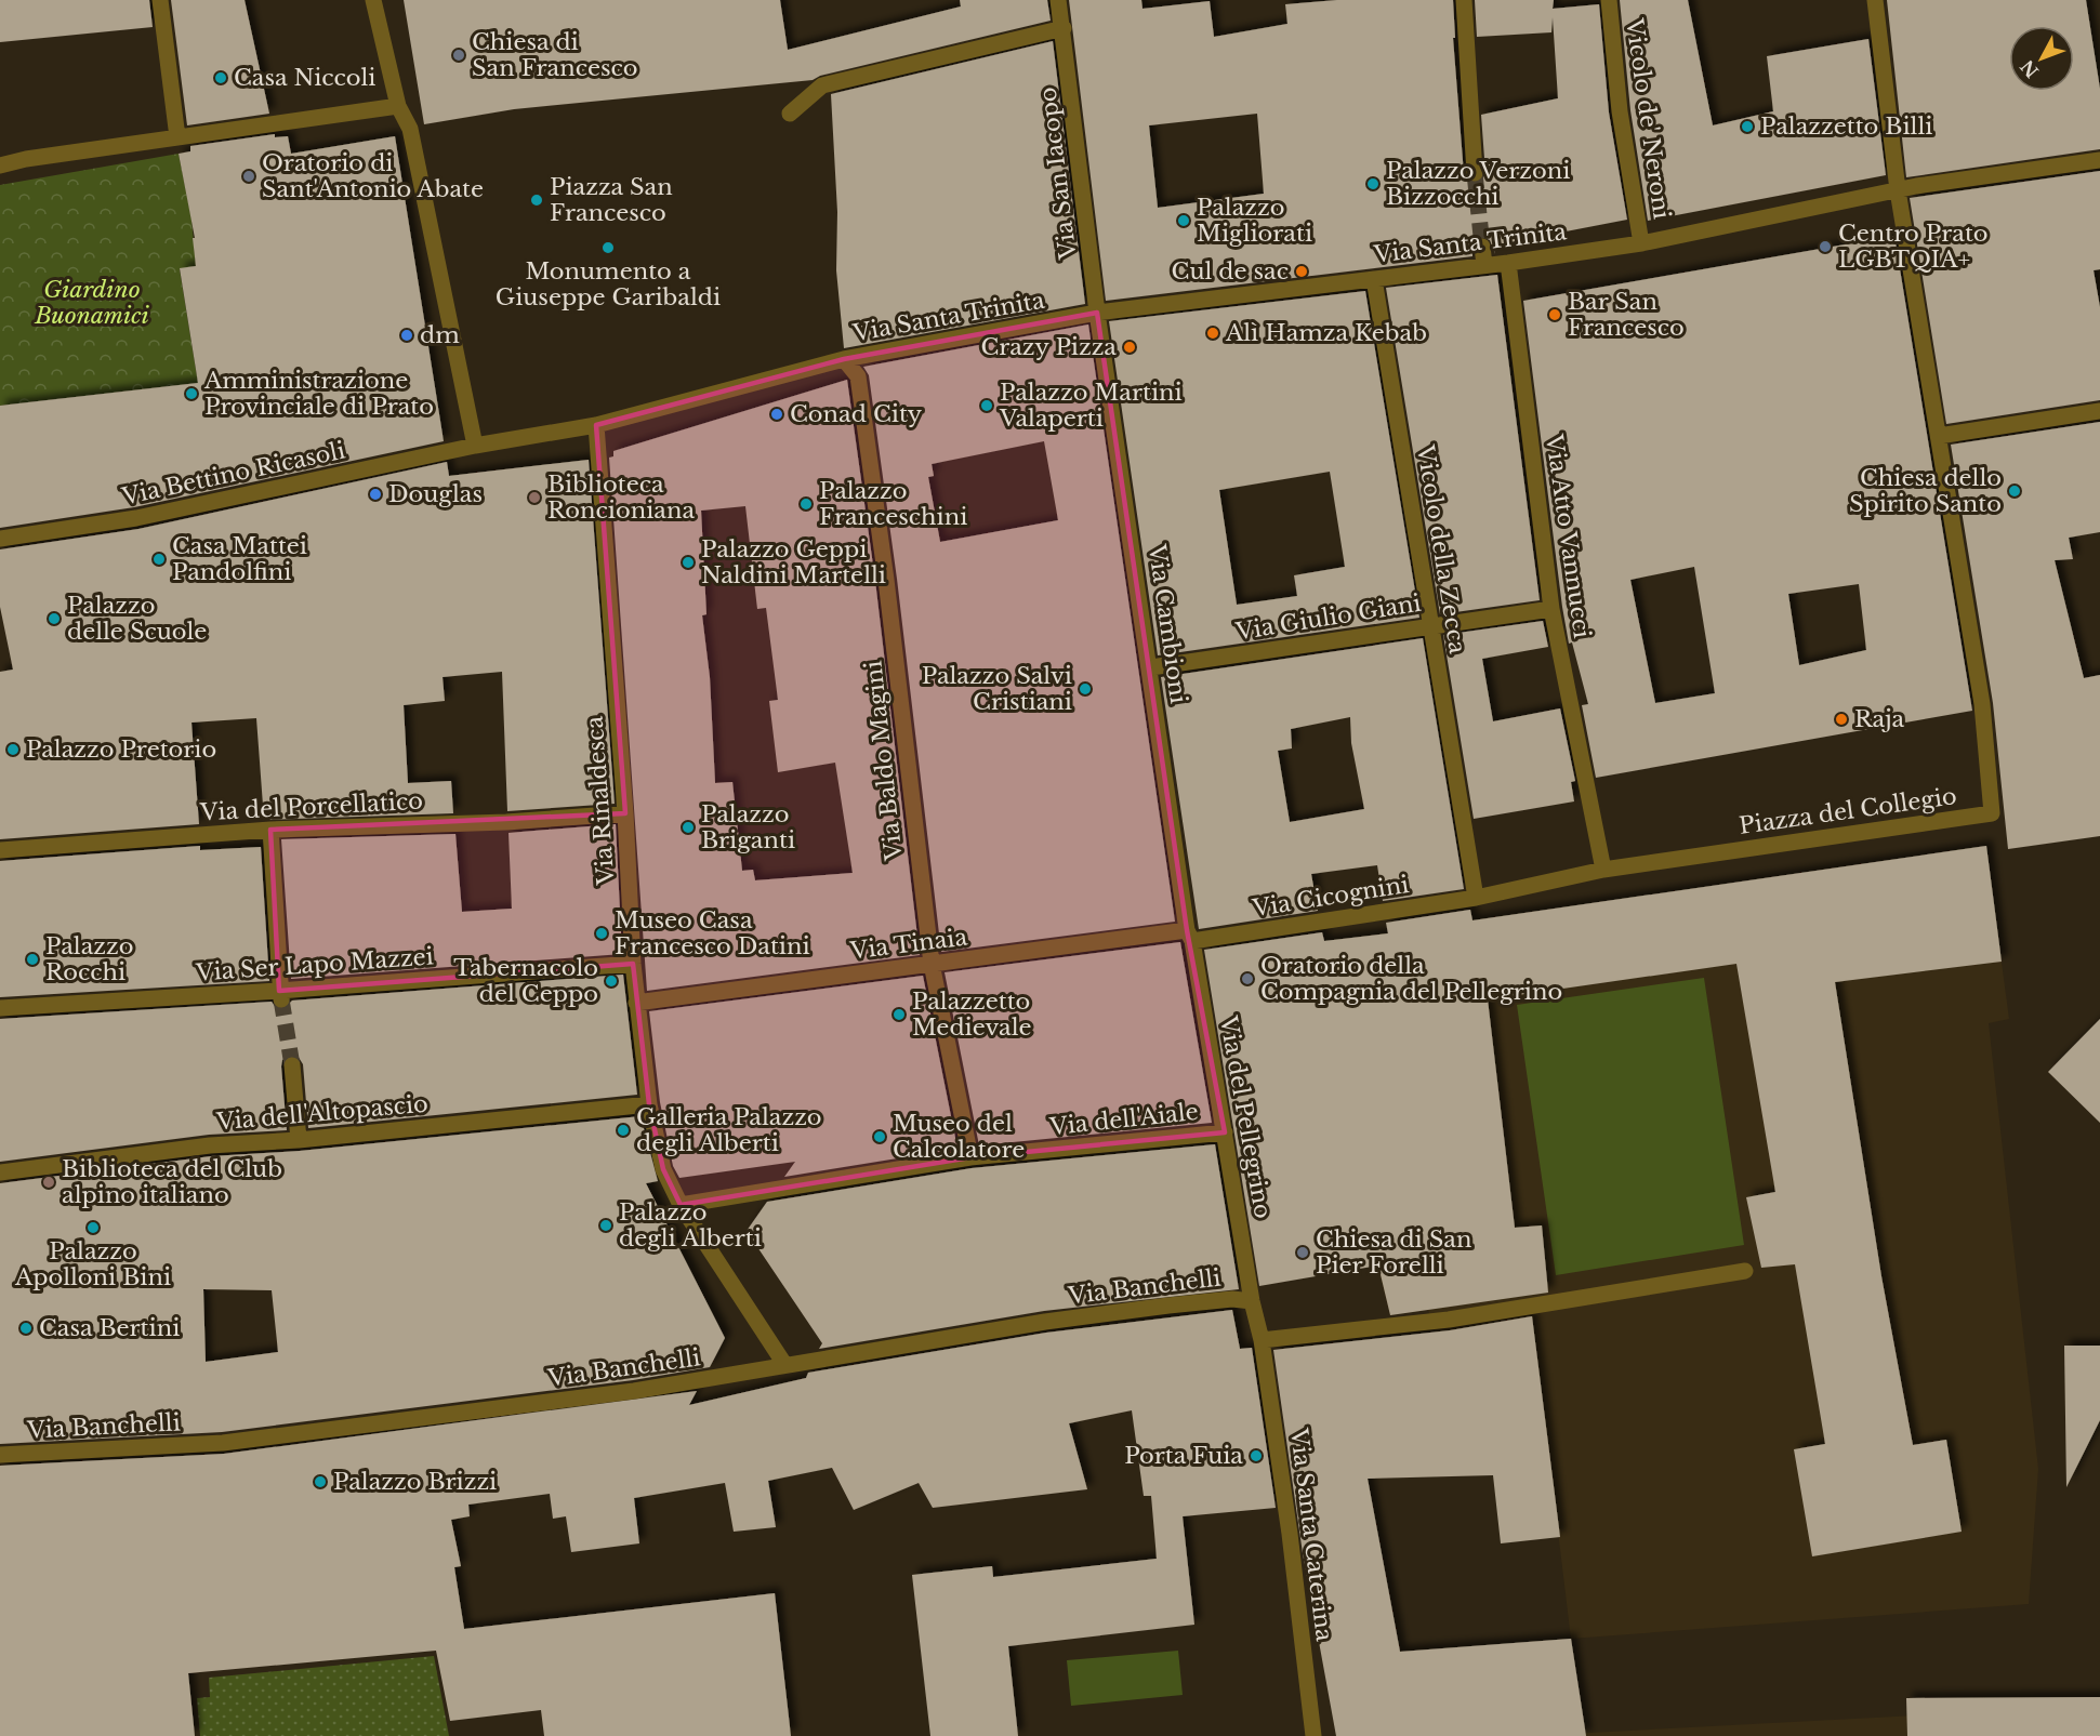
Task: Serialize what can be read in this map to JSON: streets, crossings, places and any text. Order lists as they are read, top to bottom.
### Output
{
  "streets": {
    "street": [
      "Vicolo de' Neroni",
      "Via San Iacopo",
      "Via Santa Trinita",
      "Via Bettino Ricasoli",
      "Via Atto Vannucci",
      "Vicolo della Zecca",
      "Via Giulio Giani",
      "Via Cambioni",
      "Via Baldo Magini",
      "Via Rinaldesca",
      "Via del Porcellatico",
      "Piazza del Collegio",
      "Via Cicognini",
      "Via Tinaia",
      "Via Ser Lapo Mazzei",
      "Via dell'Altopascio",
      "Via del Pellegrino",
      "Via dell'Aiale",
      "Via Banchelli",
      "Via Santa Caterina"
    ]
  },
  "crossings": [
    ["Vicolo de' Neroni", "Via Santa Trinita"],
    ["Via San Iacopo", "Via Santa Trinita"],
    ["Via San Iacopo", "Via Cambioni"],
    ["Via Santa Trinita", "Via Atto Vannucci"],
    ["Via Santa Trinita", "Vicolo della Zecca"],
    ["Via Santa Trinita", "Via Cambioni"],
    ["Via Santa Trinita", "Via Baldo Magini"],
    ["Via Atto Vannucci", "Via Giulio Giani"],
    ["Via Atto Vannucci", "Piazza del Collegio"],
    ["Vicolo della Zecca", "Via Giulio Giani"],
    ["Vicolo della Zecca", "Piazza del Collegio"],
    ["Vicolo della Zecca", "Via Cicognini"],
    ["Via Giulio Giani", "Via Cambioni"],
    ["Via Cambioni", "Via Cicognini"],
    ["Via Cambioni", "Via Tinaia"],
    ["Via Cambioni", "Via del Pellegrino"],
    ["Via Baldo Magini", "Via Tinaia"],
    ["Via Baldo Magini", "Via dell'Aiale"],
    ["Via Rinaldesca", "Via del Porcellatico"],
    ["Via Rinaldesca", "Via Tinaia"],
    ["Via Rinaldesca", "Via Ser Lapo Mazzei"],
    ["Via Rinaldesca", "Via dell'Altopascio"],
    ["Via Rinaldesca", "Via dell'Aiale"],
    ["Via Rinaldesca", "Via Banchelli"],
    ["Piazza del Collegio", "Via Cicognini"],
    ["Via Cicognini", "Via Tinaia"],
    ["Via Cicognini", "Via del Pellegrino"],
    ["Via Tinaia", "Via del Pellegrino"],
    ["Via del Pellegrino", "Via dell'Aiale"],
    ["Via del Pellegrino", "Via Banchelli"],
    ["Via del Pellegrino", "Via Santa Caterina"]
  ],
  "parks": ["Giardino Buonamici"],
  "places": [
    "Chiesa di San Francesco",
    "Casa Niccoli",
    "Palazzetto Billi",
    "Oratorio di Sant'Antonio Abate",
    "Palazzo Verzoni Bizzocchi",
    "Piazza San Francesco",
    "Palazzo Migliorati",
    "Centro Prato LGBTQIA+",
    "Monumento a Giuseppe Garibaldi",
    "Cul de sac",
    "Bar San Francesco",
    "Alì Hamza Kebab",
    "dm",
    "Crazy Pizza",
    "Amministrazione Provinciale di Prato",
    "Palazzo Martini Valaperti",
    "Conad City",
    "Chiesa dello Spirito Santo",
    "Douglas",
    "Biblioteca Roncioniana",
    "Palazzo Franceschini",
    "Casa Mattei Pandolfini",
    "Palazzo Geppi Naldini Martelli",
    "Palazzo delle Scuole",
    "Palazzo Salvi Cristiani",
    "Raja",
    "Palazzo Pretorio",
    "Palazzo Briganti",
    "Museo Casa Francesco Datini",
    "Palazzo Rocchi",
    "Oratorio della Compagnia del Pellegrino",
    "Tabernacolo del Ceppo",
    "Palazzetto Medievale",
    "Galleria Palazzo degli Alberti",
    "Museo del Calcolatore",
    "Biblioteca del Club alpino italiano",
    "Palazzo degli Alberti",
    "Palazzo Apolloni Bini",
    "Chiesa di San Pier Forelli",
    "Casa Bertini",
    "Porta Fuia",
    "Palazzo Brizzi"
  ],
  "north": "bottom left"
}
